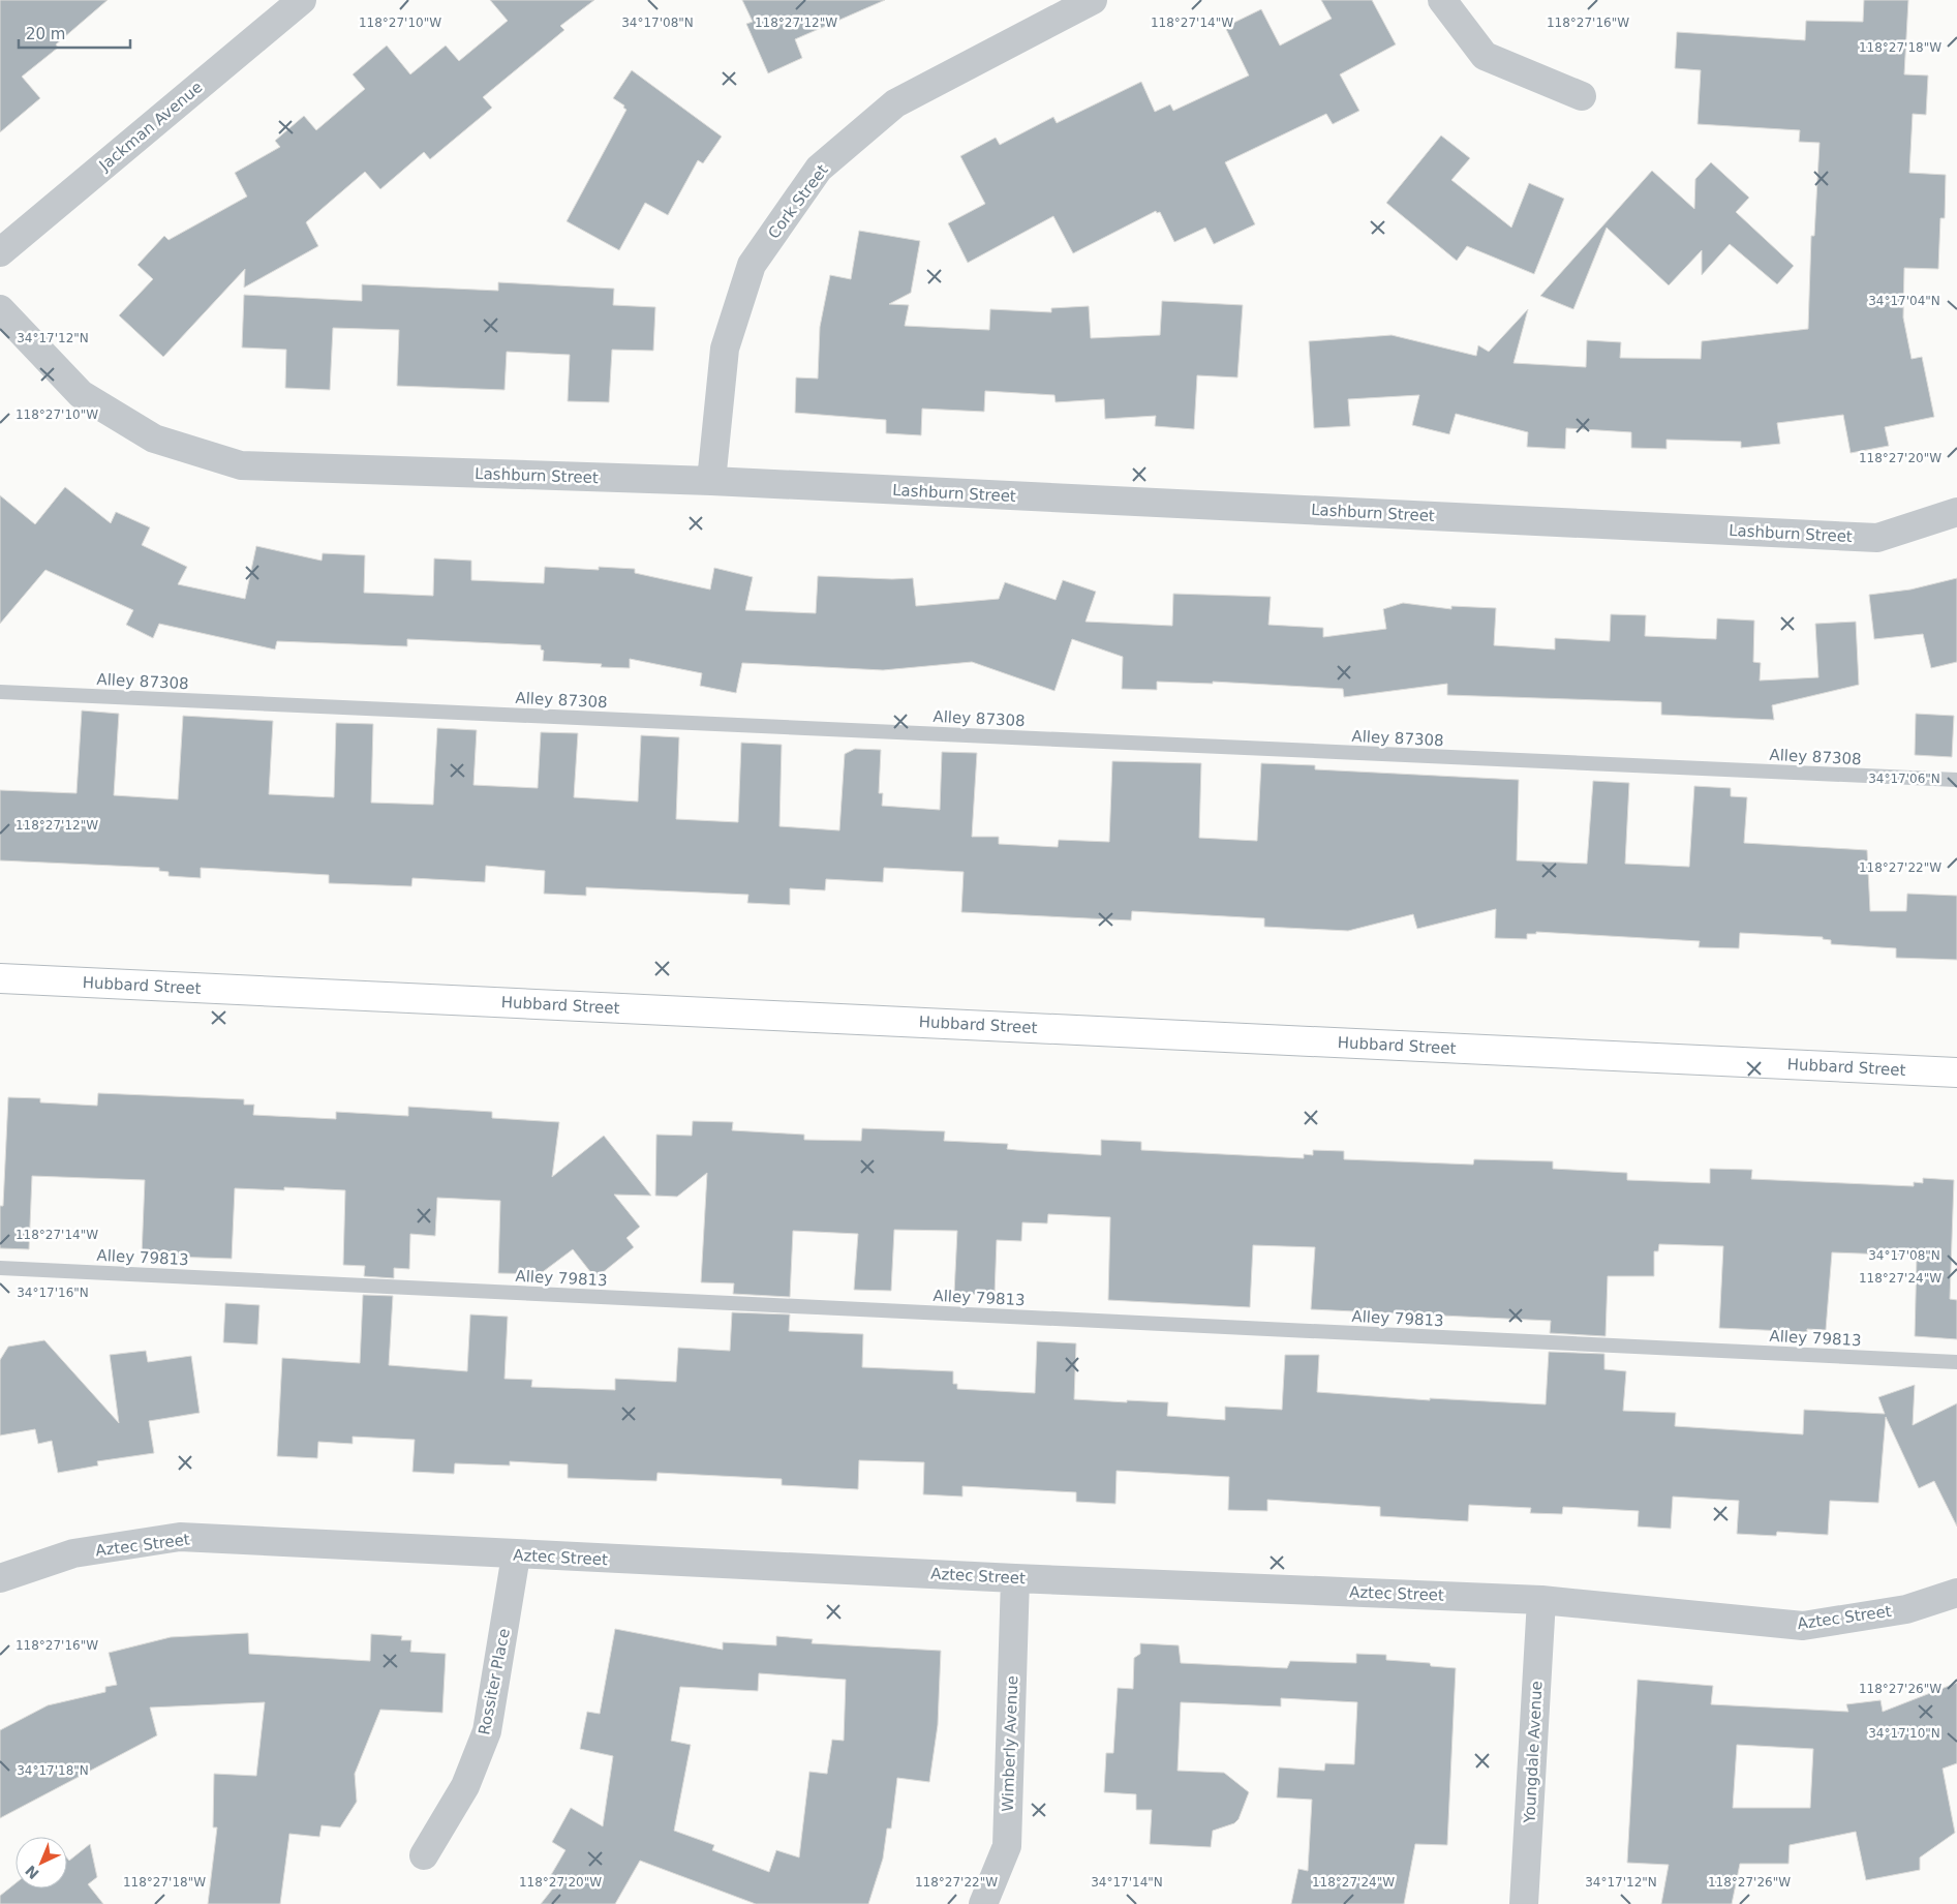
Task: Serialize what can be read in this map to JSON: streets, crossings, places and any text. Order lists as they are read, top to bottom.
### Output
{
  "streets": {
    "main road": ["Hubbard Street"],
    "street": [
      "Jackman Avenue",
      "Cork Street",
      "Lashburn Street",
      "Aztec Street",
      "Rossiter Place",
      "Wimberly Avenue",
      "Youngdale Avenue"
    ],
    "lane": ["Alley 87308", "Alley 79813"]
  },
  "crossings": [
    ["Cork Street", "Lashburn Street"],
    ["Aztec Street", "Rossiter Place"],
    ["Aztec Street", "Wimberly Avenue"],
    ["Aztec Street", "Youngdale Avenue"]
  ],
  "scale_bar": "20 m",
  "north": "bottom left",
  "coordinates": [
    "34°17'08\"N",
    "118°27'10\"W",
    "118°27'12\"W",
    "118°27'14\"W",
    "118°27'16\"W",
    "118°27'18\"W",
    "34°17'04\"N",
    "34°17'12\"N",
    "118°27'20\"W",
    "34°17'06\"N",
    "118°27'22\"W",
    "118°27'24\"W",
    "34°17'16\"N",
    "118°27'26\"W",
    "34°17'10\"N",
    "34°17'18\"N",
    "34°17'14\"N"
  ]
}
